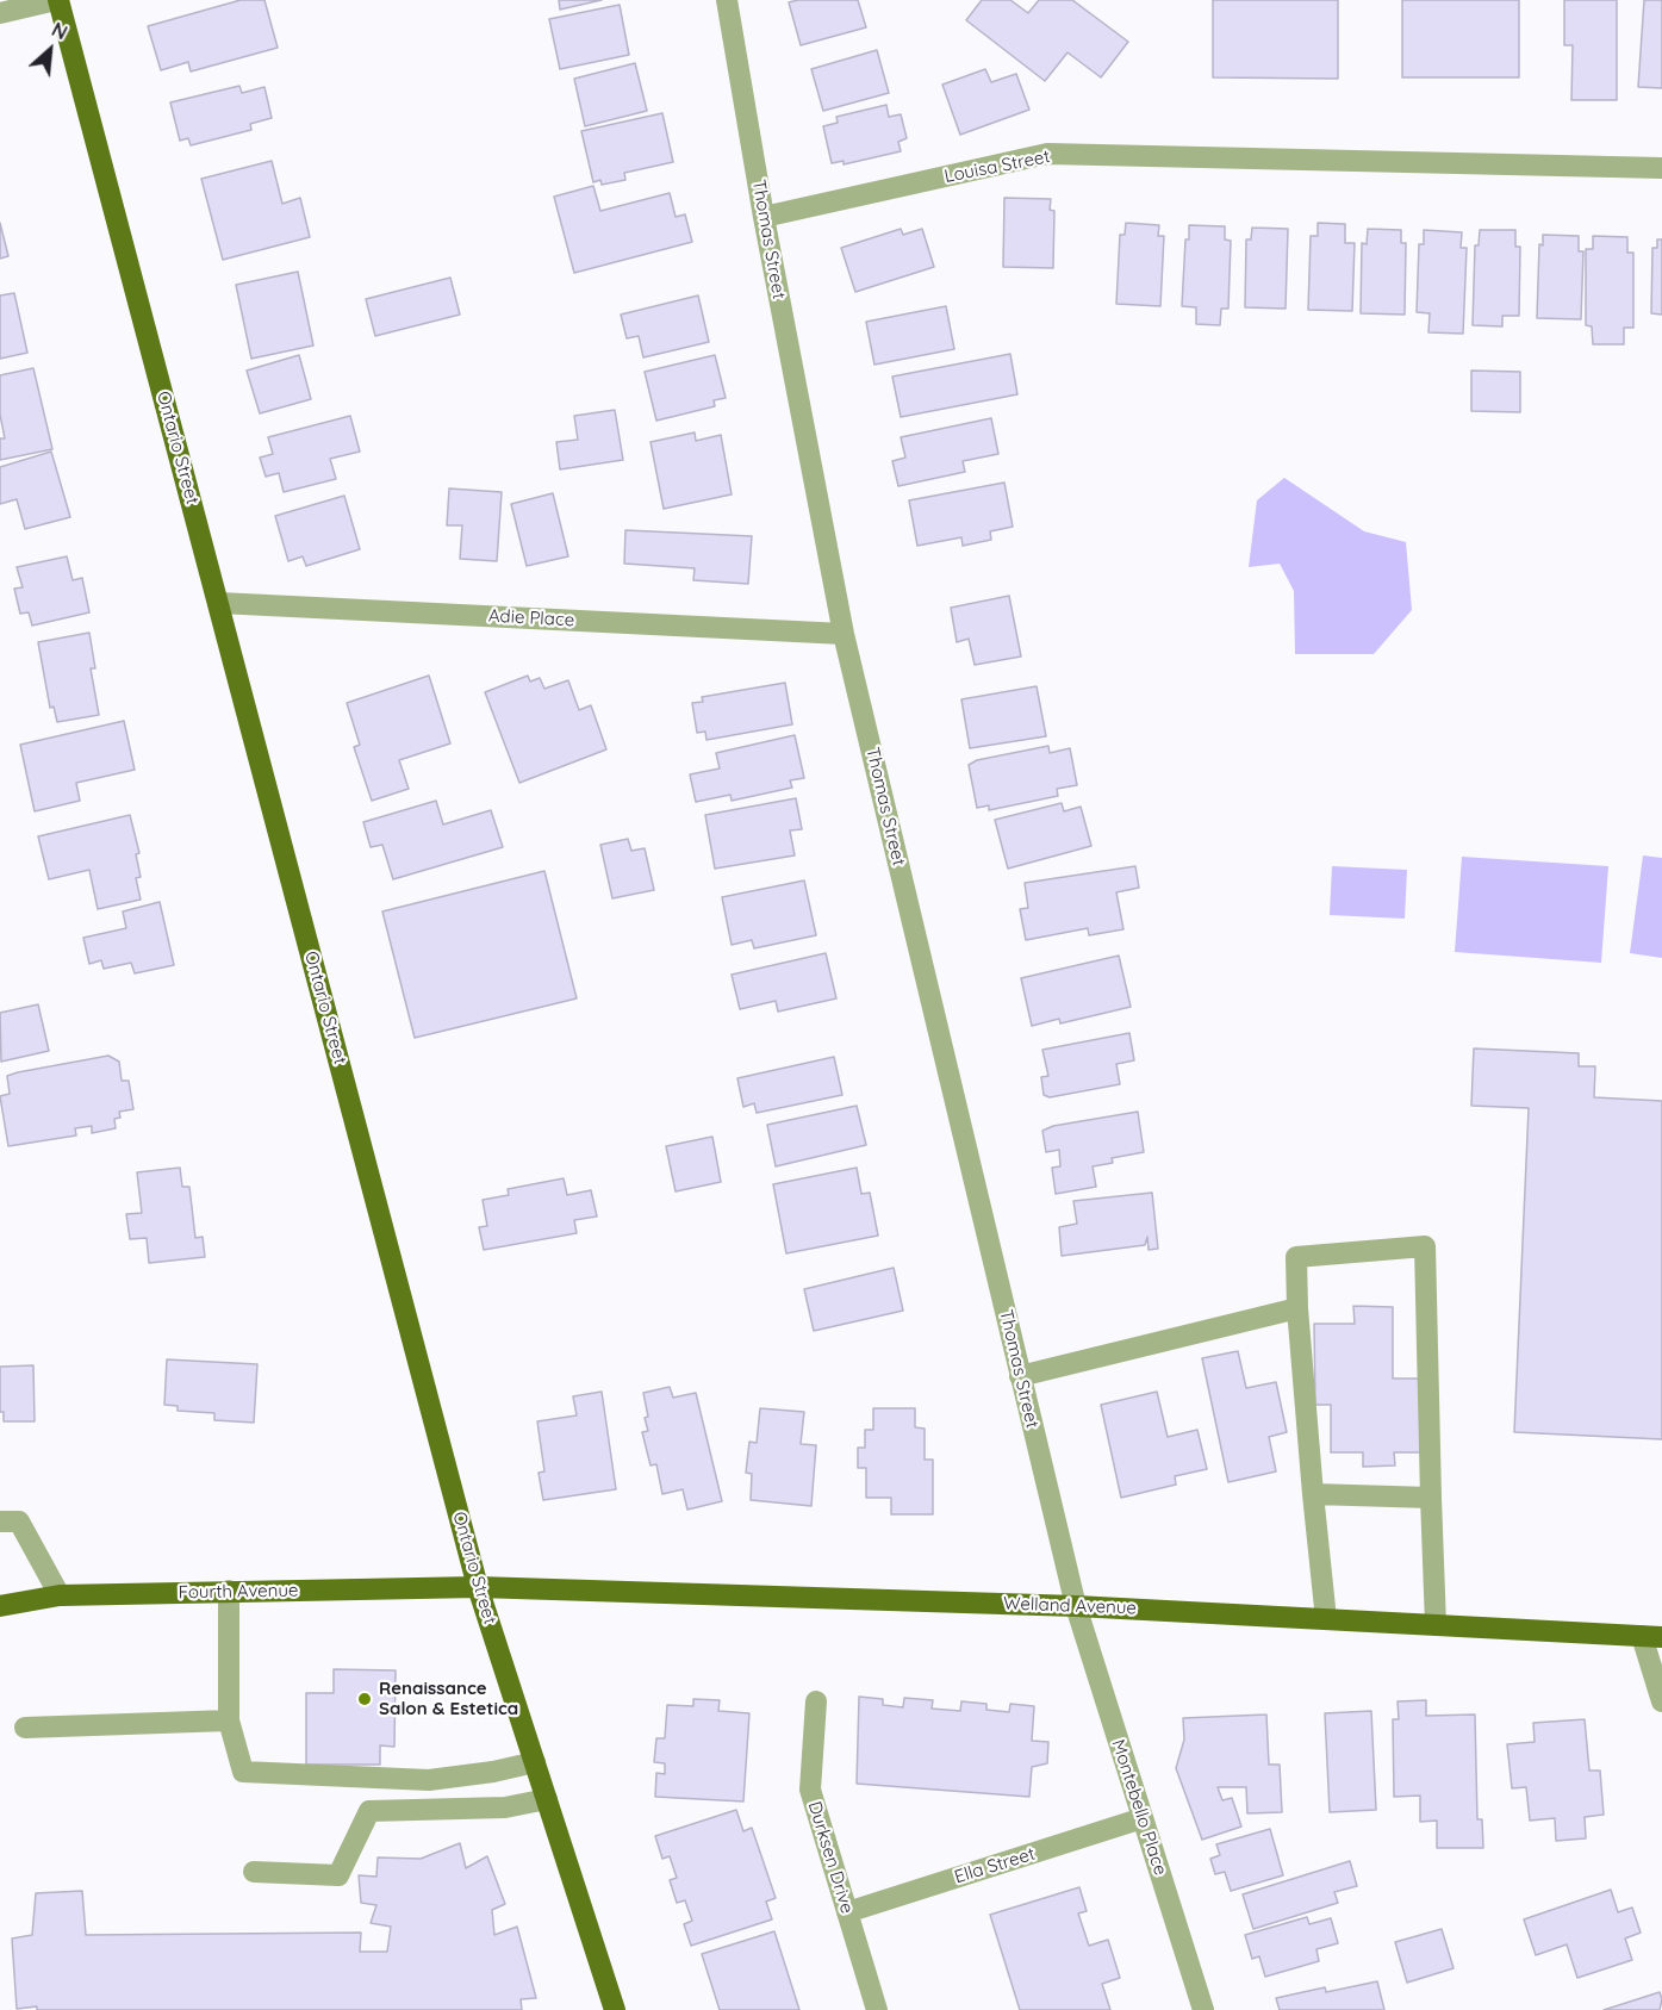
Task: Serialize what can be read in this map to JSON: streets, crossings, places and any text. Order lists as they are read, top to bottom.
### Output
{
  "streets": {
    "main road": ["Ontario Street", "Fourth Avenue", "Welland Avenue"],
    "street": [
      "Louisa Street",
      "Thomas Street",
      "Adie Place",
      "Montebello Place",
      "Durksen Drive",
      "Ella Street"
    ]
  },
  "crossings": [
    ["Louisa Street", "Thomas Street"],
    ["Thomas Street", "Adie Place"],
    ["Thomas Street", "Welland Avenue"],
    ["Thomas Street", "Montebello Place"],
    ["Ontario Street", "Adie Place"],
    ["Ontario Street", "Fourth Avenue"],
    ["Ontario Street", "Welland Avenue"],
    ["Fourth Avenue", "Welland Avenue"],
    ["Welland Avenue", "Montebello Place"],
    ["Montebello Place", "Ella Street"],
    ["Durksen Drive", "Ella Street"]
  ],
  "places": ["Renaissance Salon & Estetica"],
  "north": "top right"
}
